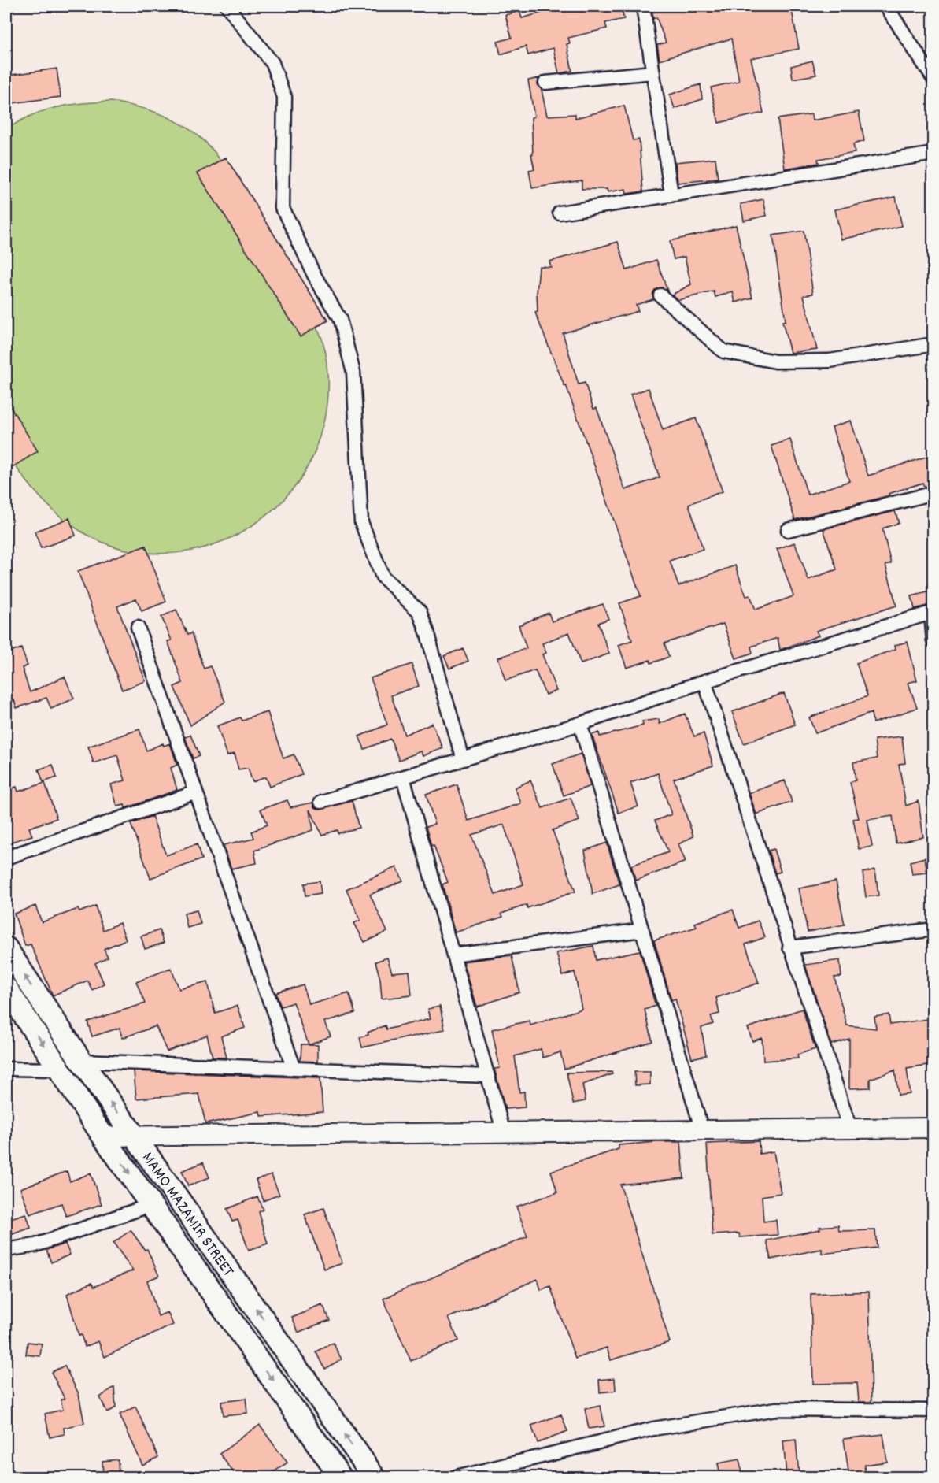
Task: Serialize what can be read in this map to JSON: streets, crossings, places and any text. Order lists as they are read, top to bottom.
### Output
{
  "streets": {
    "main road": ["MAMO MAZAMIR STREET"]
  }
}
